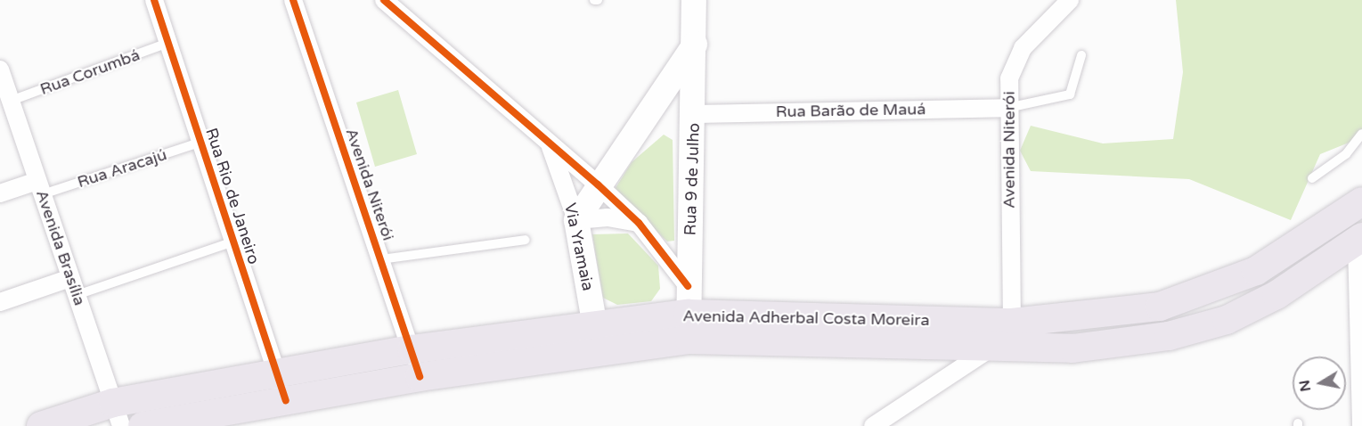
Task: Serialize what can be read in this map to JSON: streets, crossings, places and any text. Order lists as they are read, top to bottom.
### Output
{
  "streets": {
    "main road": ["Rua 9 de Julho", "Via Yramaia", "Avenida Adherbal Costa Moreira"],
    "street": [
      "Rua Barão de Mauá",
      "Avenida Niterói",
      "Rua Rio de Janeiro",
      "Avenida Brasília"
    ],
    "lane": ["Rua Corumbá", "Rua Aracajú"]
  },
  "crossings": [
    ["Rua Corumbá", "Rua Rio de Janeiro"],
    ["Rua Corumbá", "Avenida Brasília"],
    ["Rua Barão de Mauá", "Avenida Niterói"],
    ["Rua Barão de Mauá", "Rua 9 de Julho"],
    ["Avenida Niterói", "Avenida Adherbal Costa Moreira"],
    ["Rua Aracajú", "Rua Rio de Janeiro"],
    ["Rua Aracajú", "Avenida Brasília"],
    ["Rua 9 de Julho", "Avenida Adherbal Costa Moreira"],
    ["Rua Rio de Janeiro", "Avenida Adherbal Costa Moreira"],
    ["Via Yramaia", "Avenida Adherbal Costa Moreira"],
    ["Avenida Brasília", "Avenida Adherbal Costa Moreira"]
  ],
  "north": "left"
}
